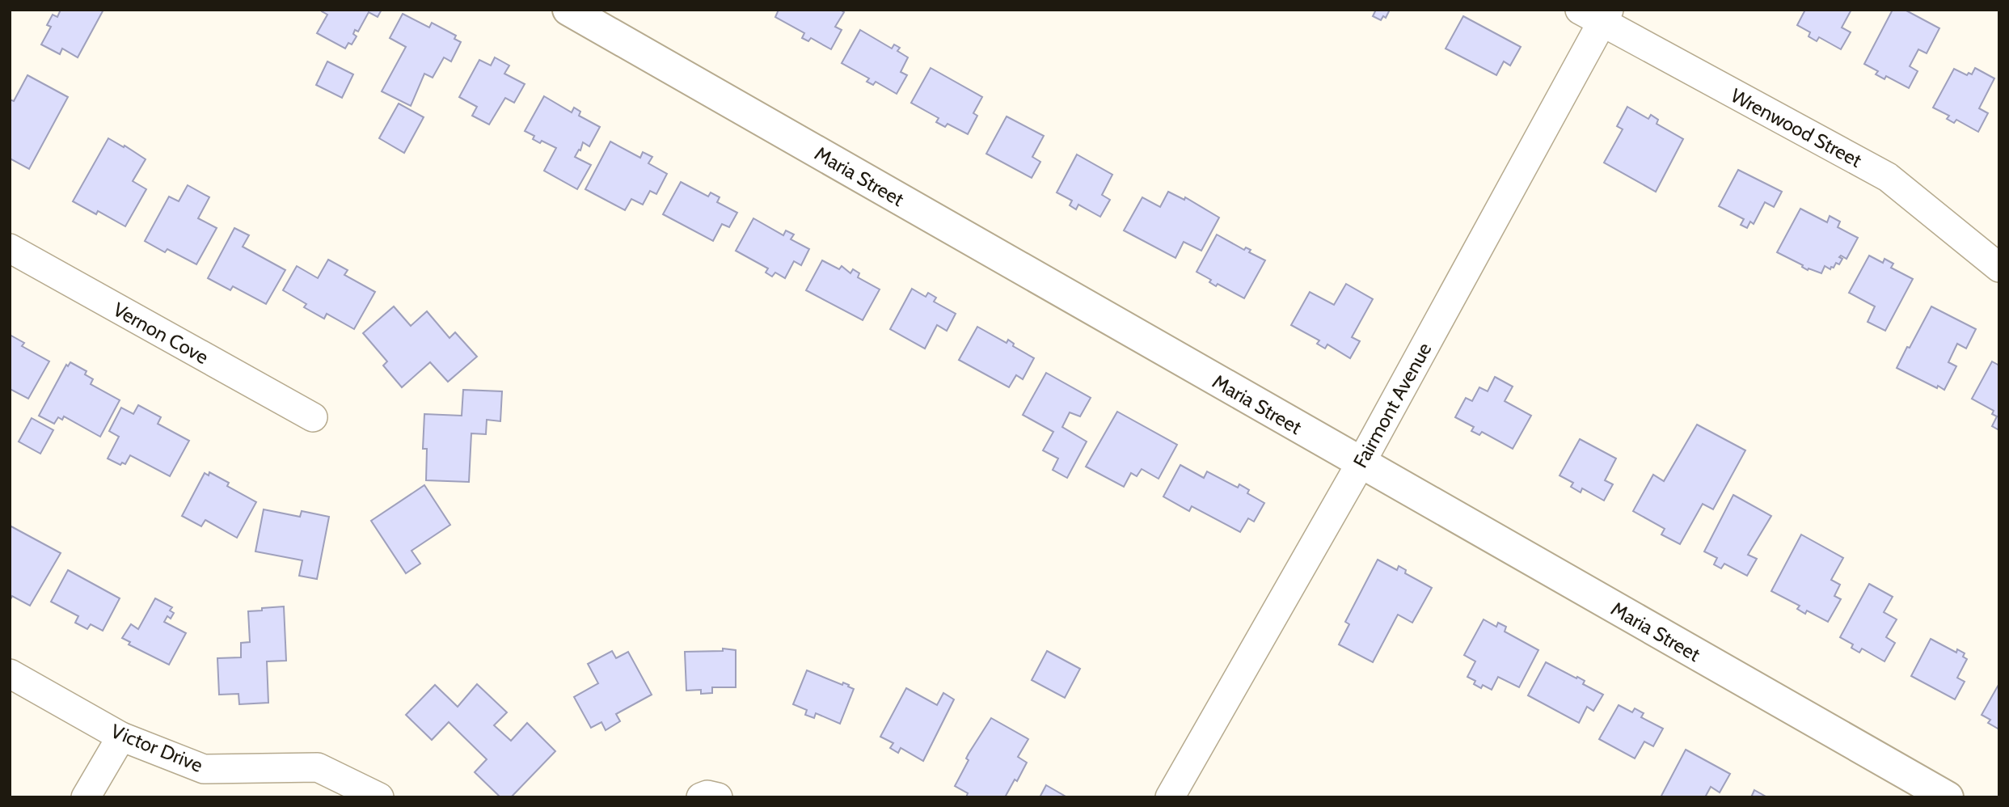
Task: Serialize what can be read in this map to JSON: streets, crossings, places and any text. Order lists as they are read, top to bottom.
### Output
{
  "streets": {
    "street": [
      "Wrenwood Street",
      "Maria Street",
      "Vernon Cove",
      "Fairmont Avenue",
      "Victor Drive"
    ]
  },
  "crossings": [
    ["Wrenwood Street", "Fairmont Avenue"],
    ["Maria Street", "Fairmont Avenue"]
  ]
}
